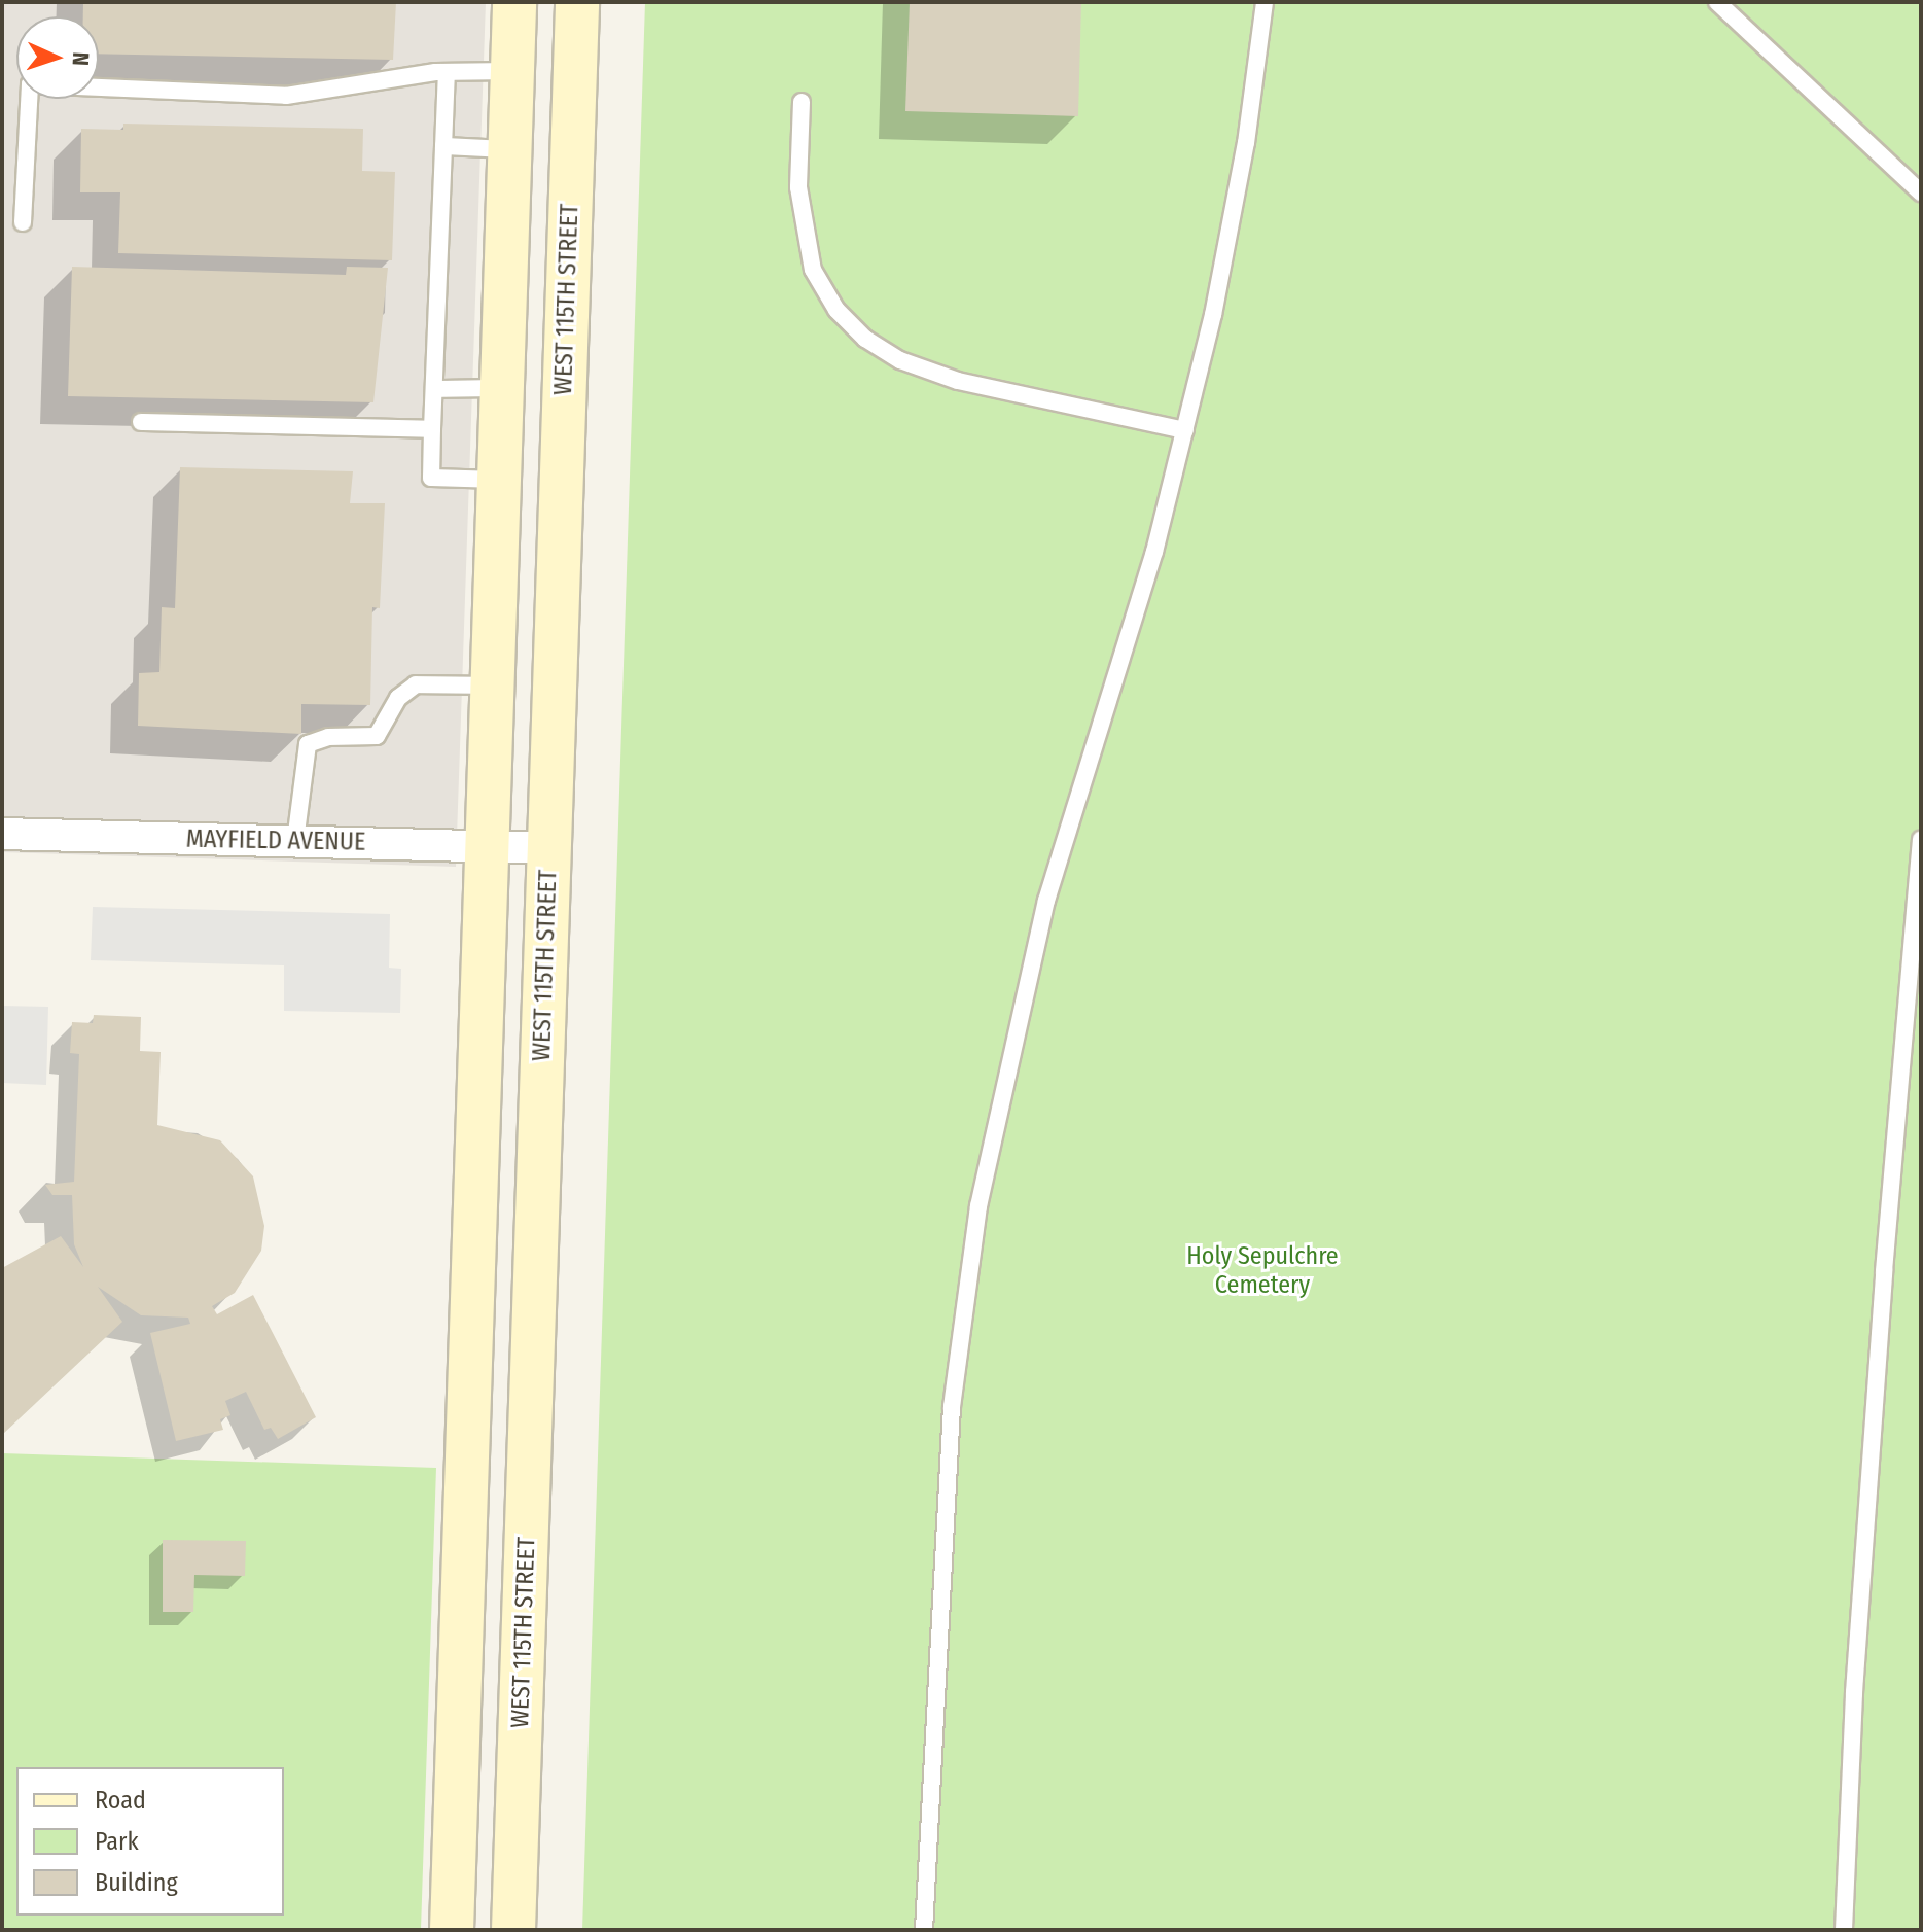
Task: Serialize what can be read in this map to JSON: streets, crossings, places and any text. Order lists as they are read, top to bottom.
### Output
{
  "streets": {
    "street": ["WEST 115TH STREET", "MAYFIELD AVENUE"]
  },
  "crossings": [
    ["WEST 115TH STREET", "MAYFIELD AVENUE"]
  ],
  "parks": ["Holy Sepulchre Cemetery"],
  "legend": ["Road", "Park", "Building"],
  "north": "right"
}
